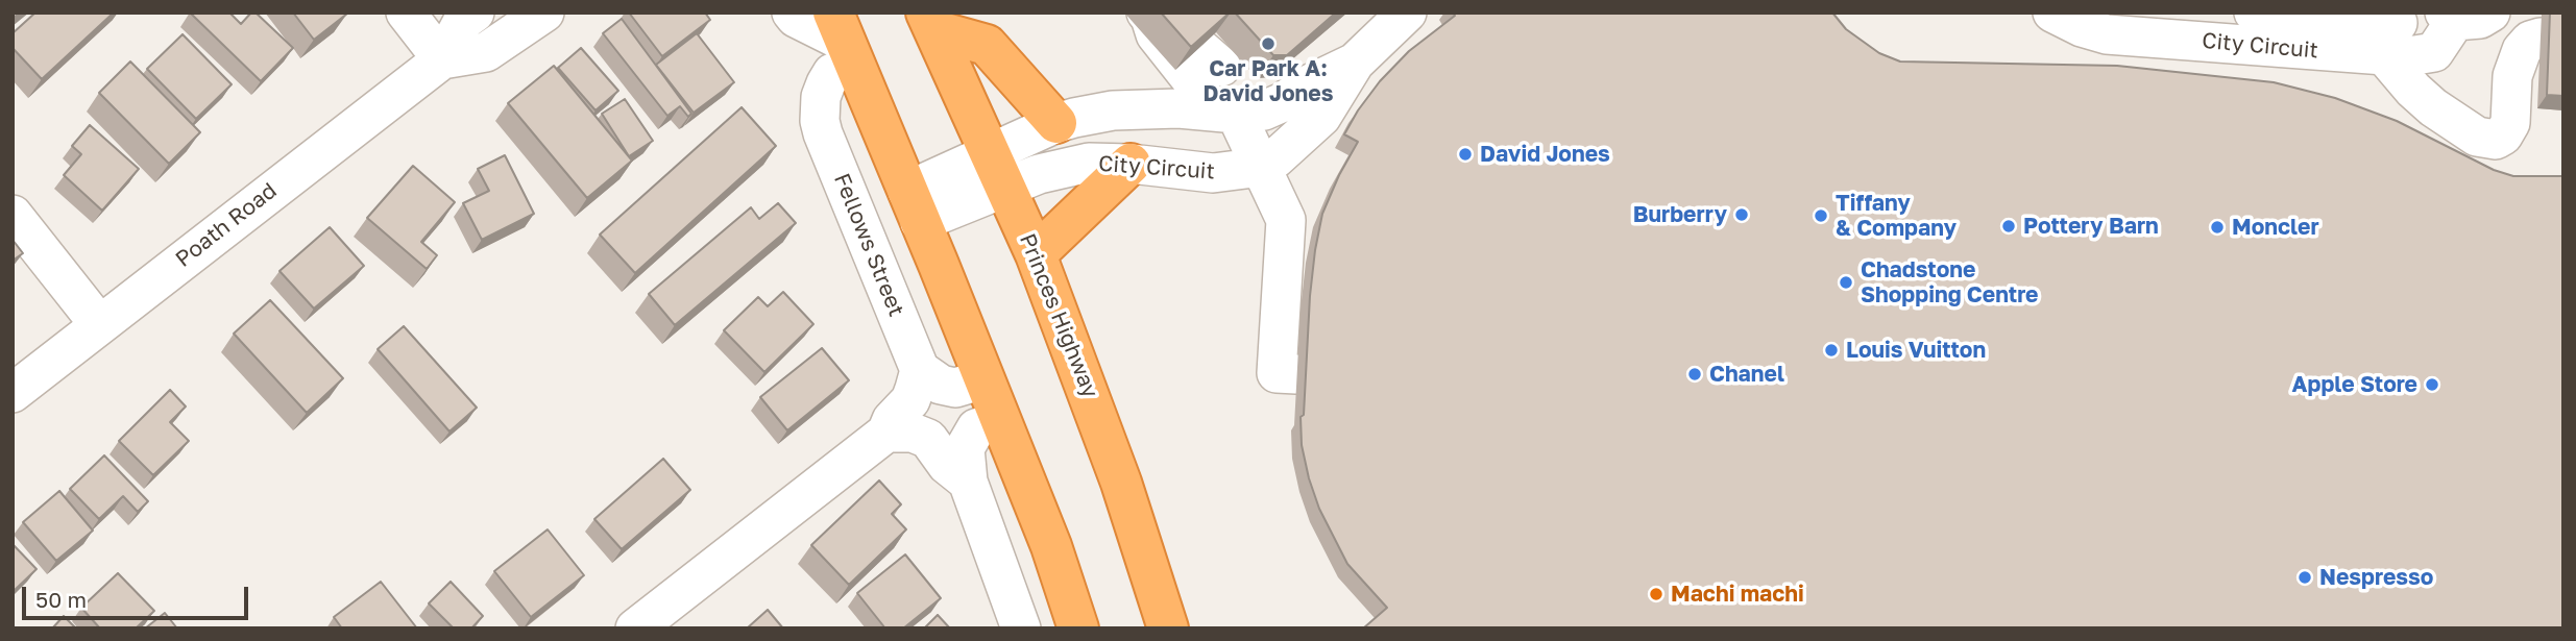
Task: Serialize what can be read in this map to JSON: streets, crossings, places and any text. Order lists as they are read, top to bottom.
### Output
{
  "streets": {
    "highway": ["Princes Highway"],
    "street": ["City Circuit", "Poath Road", "Fellows Street"]
  },
  "crossings": [
    ["City Circuit", "Princes Highway"]
  ],
  "places": [
    "Car Park A: David Jones",
    "David Jones",
    "Burberry",
    "Tiffany & Company",
    "Pottery Barn",
    "Moncler",
    "Chadstone Shopping Centre",
    "Louis Vuitton",
    "Chanel",
    "Apple Store",
    "Nespresso",
    "Machi machi"
  ],
  "scale_bar": "50 m"
}
